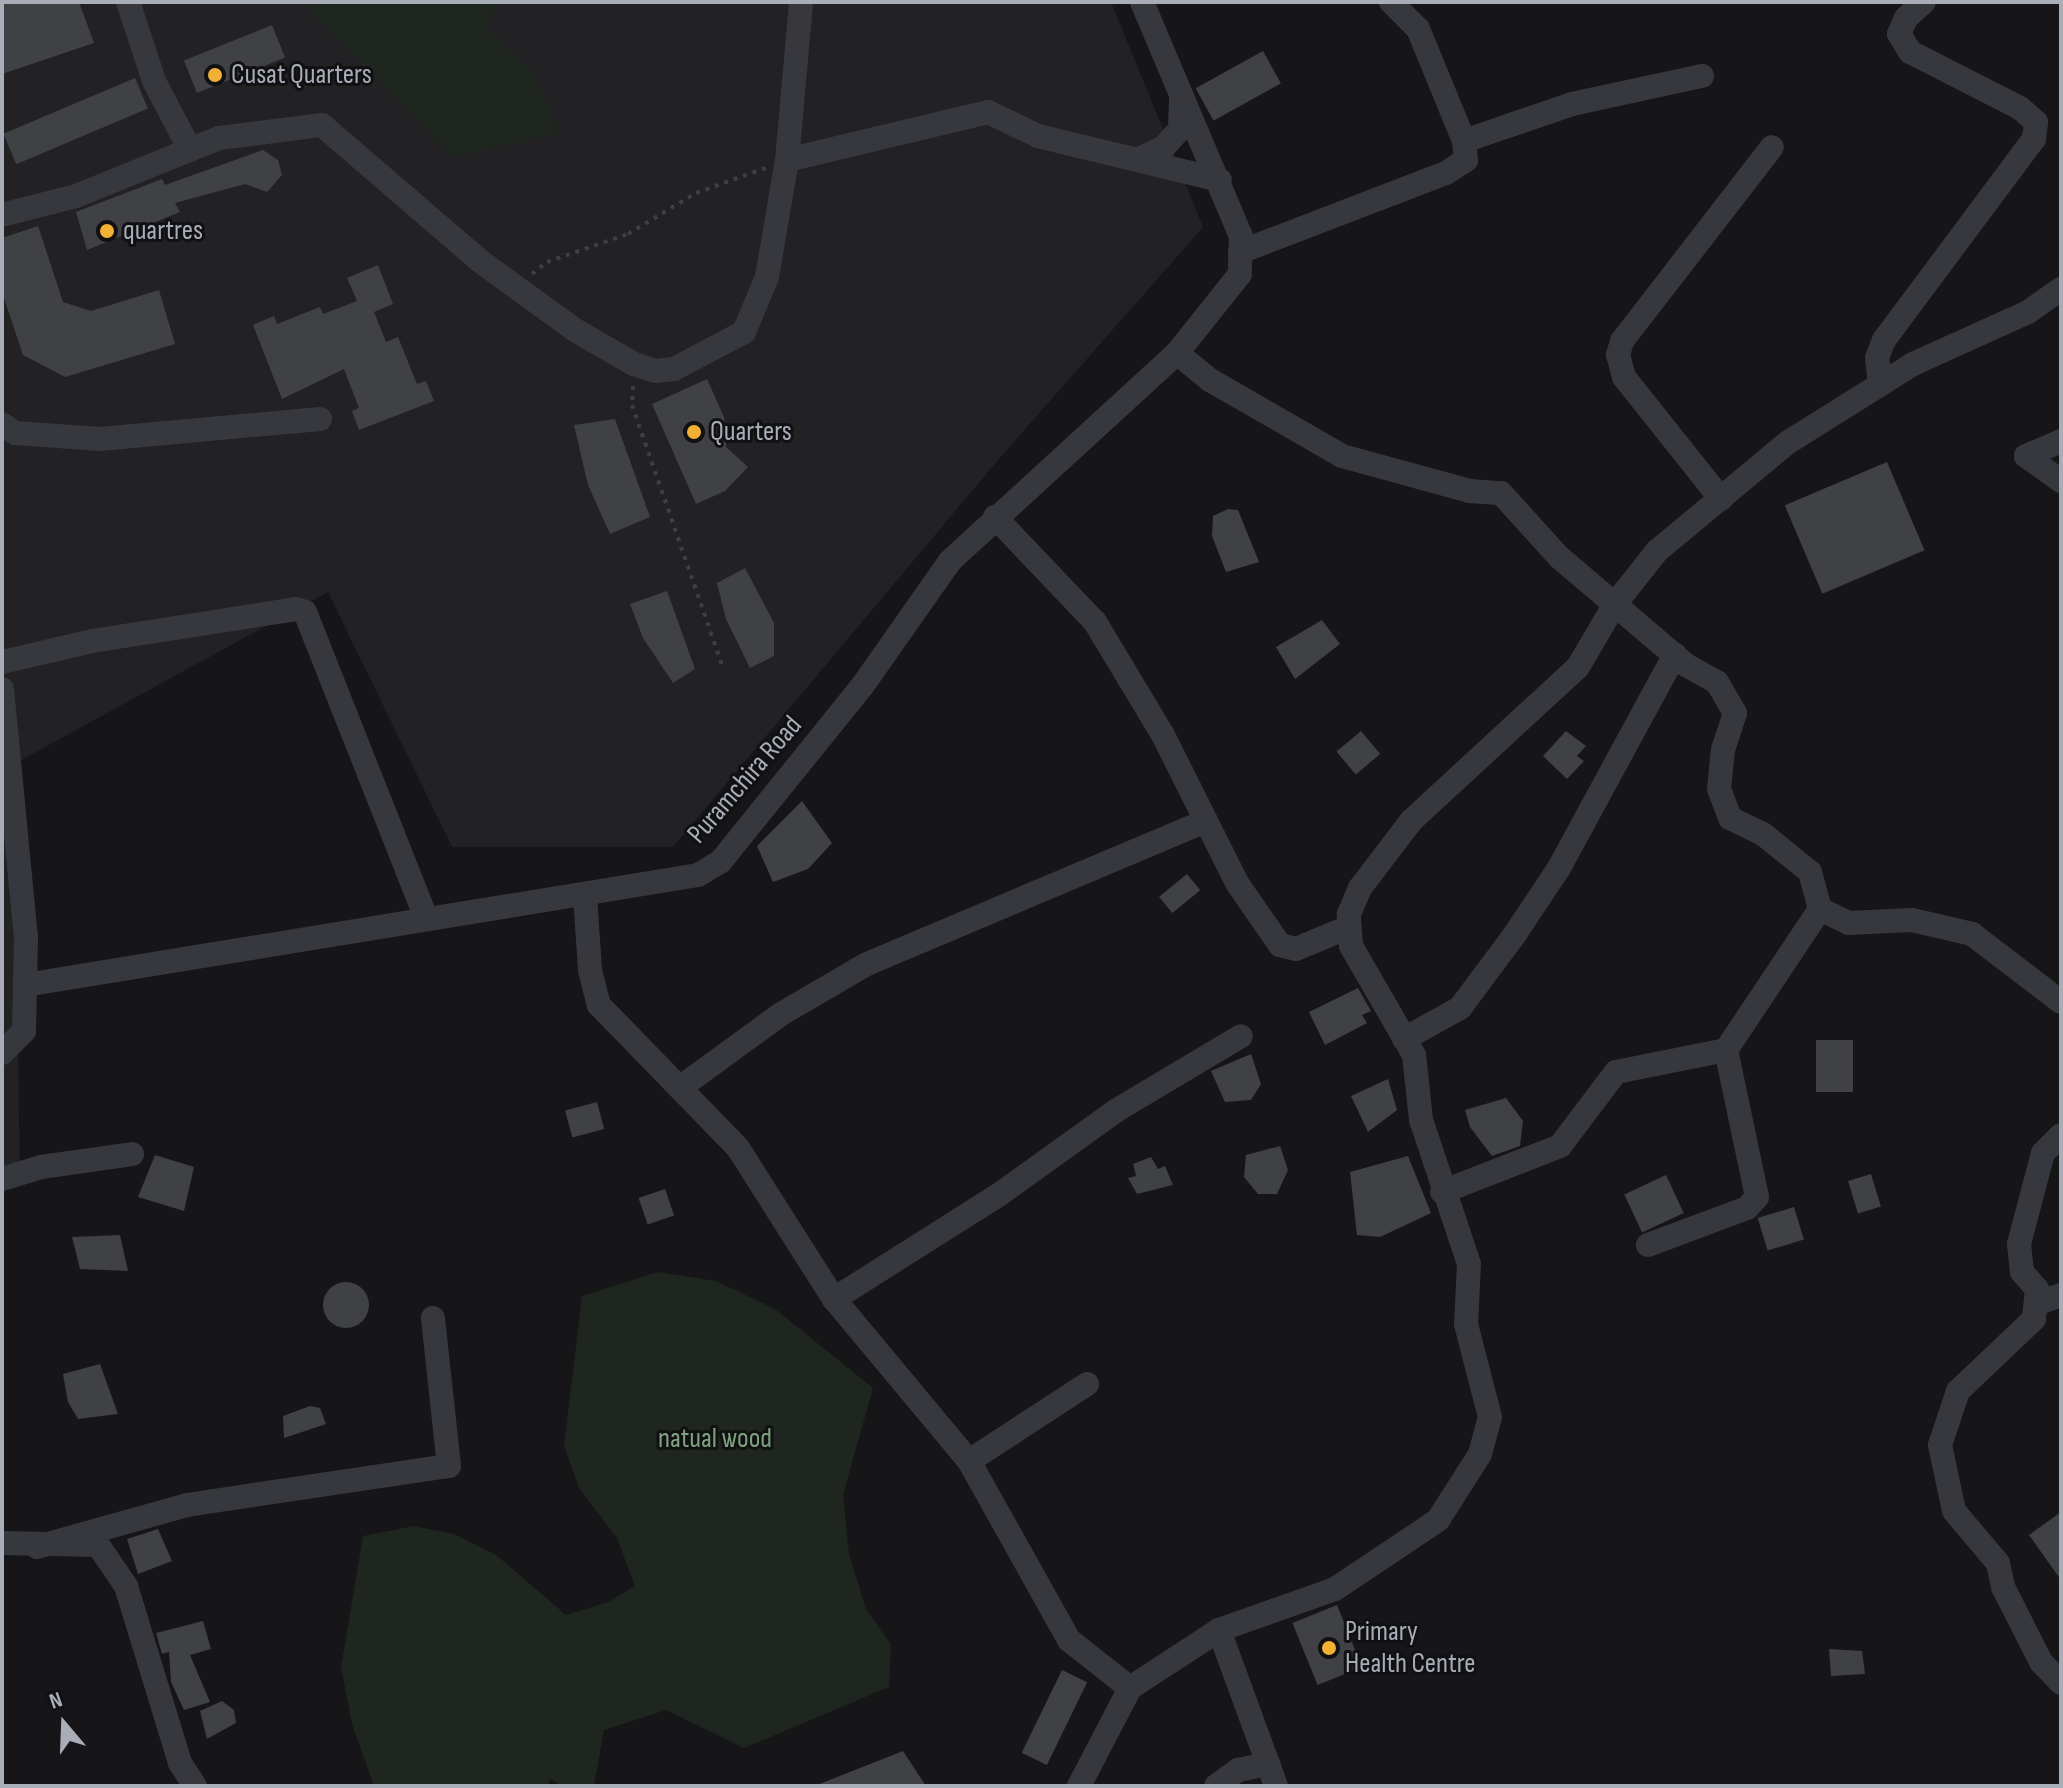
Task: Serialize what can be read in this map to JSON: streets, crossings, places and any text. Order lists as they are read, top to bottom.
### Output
{
  "streets": {
    "street": ["Puramchira Road"]
  },
  "parks": ["natual wood"],
  "places": [
    "Cusat Quarters",
    "quartres",
    "Quarters",
    "Primary Health Centre"
  ],
  "north": "top"
}
